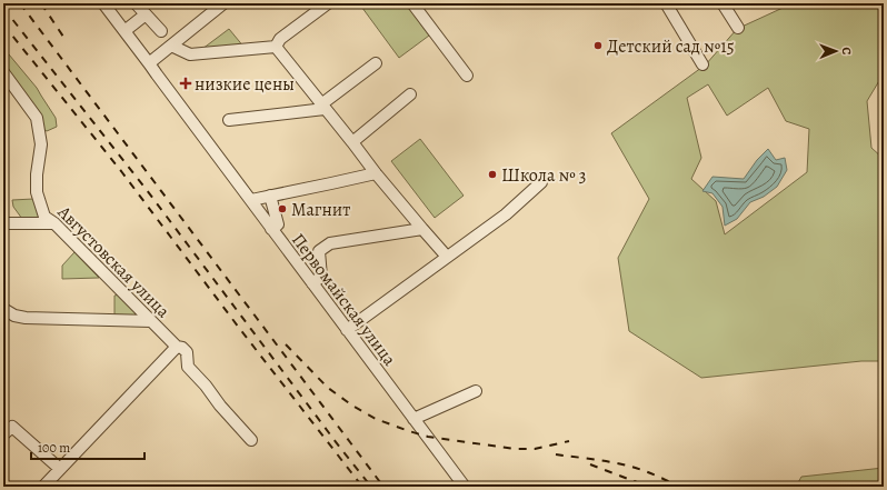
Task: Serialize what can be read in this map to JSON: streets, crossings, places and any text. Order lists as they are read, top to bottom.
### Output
{
  "streets": {
    "street": ["Августовская улица", "Первомайская улица"]
  },
  "places": {
    "other": ["Детский сад №15", "Школа № 3", "Магнит"],
    "health": ["низкие цены"]
  },
  "scale_bar": "100 m",
  "north": "right"
}
